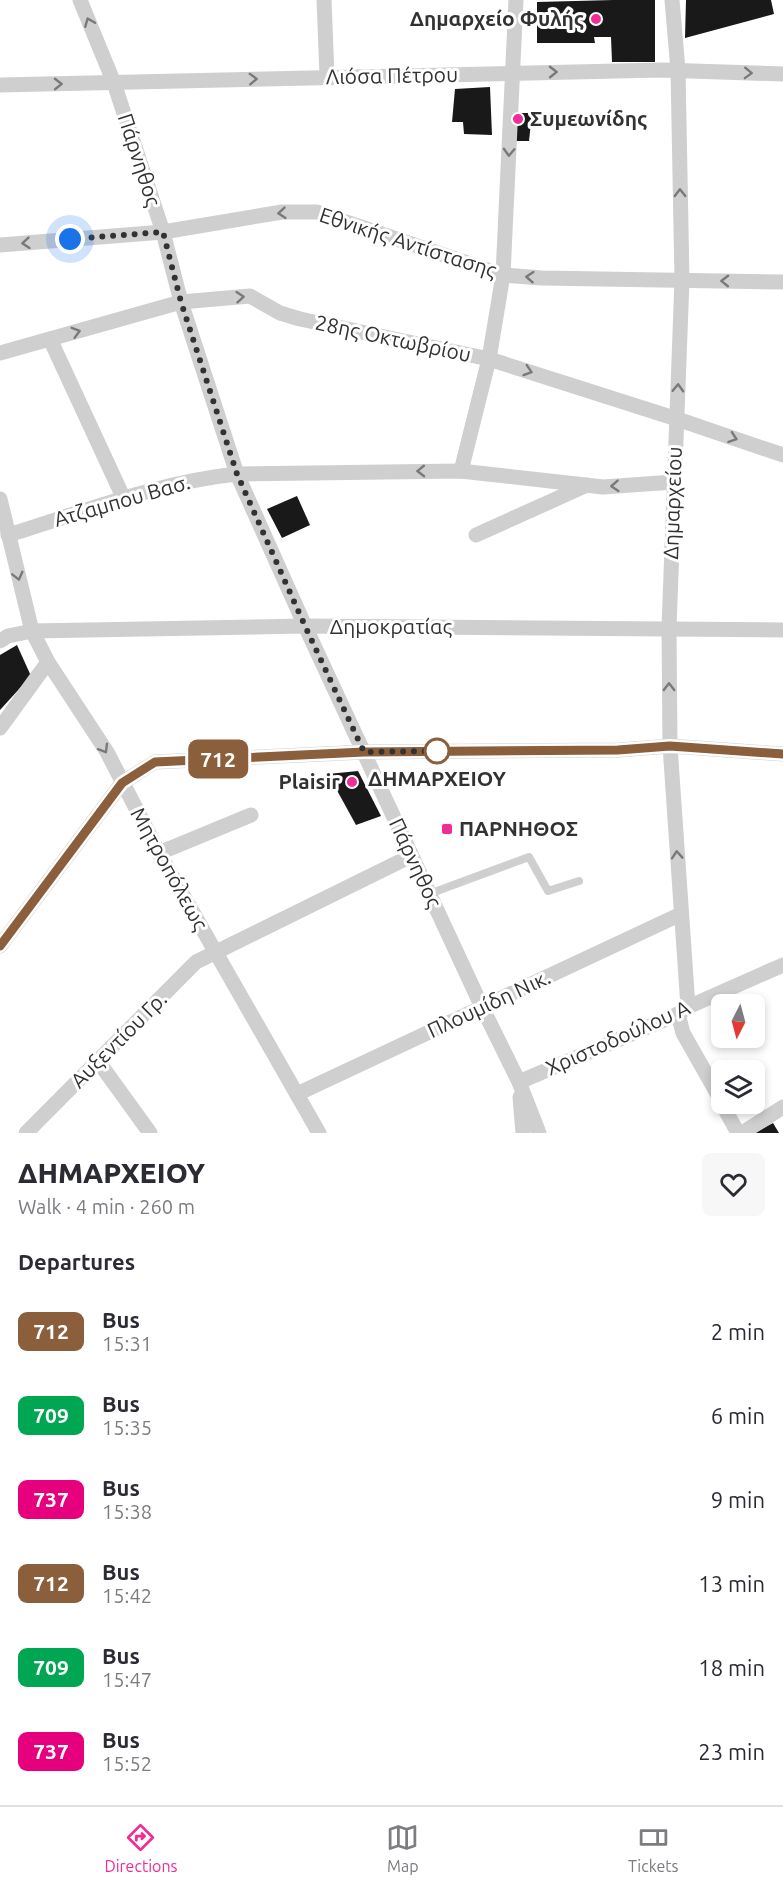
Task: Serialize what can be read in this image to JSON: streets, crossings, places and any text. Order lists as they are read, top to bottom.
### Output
{
  "streets": {
    "street": [
      "Λιόσα Πέτρου",
      "Πάρνηθος",
      "Εθνικής Αντίστασης",
      "28ης Οκτωβρίου",
      "Ατζαμπου Βασ.",
      "Δημαρχείου",
      "Δημοκρατίας",
      "Μητροπόλεως",
      "Πλουμίδη Νικ.",
      "Χριστοδούλου Α",
      "Αυξεντίου Γρ."
    ]
  },
  "crossings": [
    ["Λιόσα Πέτρου", "Πάρνηθος"],
    ["Λιόσα Πέτρου", "Δημαρχείου"],
    ["Πάρνηθος", "Εθνικής Αντίστασης"],
    ["Πάρνηθος", "28ης Οκτωβρίου"],
    ["Πάρνηθος", "Ατζαμπου Βασ."],
    ["Πάρνηθος", "Δημοκρατίας"],
    ["Πάρνηθος", "Πλουμίδη Νικ."],
    ["Πάρνηθος", "Χριστοδούλου Α"],
    ["Πάρνηθος", "Αυξεντίου Γρ."],
    ["Εθνικής Αντίστασης", "Δημαρχείου"],
    ["28ης Οκτωβρίου", "Δημαρχείου"],
    ["Ατζαμπου Βασ.", "Δημαρχείου"],
    ["Ατζαμπου Βασ.", "Μητροπόλεως"],
    ["Δημαρχείου", "Δημοκρατίας"],
    ["Δημαρχείου", "Πλουμίδη Νικ."],
    ["Δημαρχείου", "Χριστοδούλου Α"],
    ["Δημοκρατίας", "Μητροπόλεως"],
    ["Μητροπόλεως", "Πλουμίδη Νικ."],
    ["Μητροπόλεως", "Αυξεντίου Γρ."]
  ],
  "one_way": [
    "Λιόσα Πέτρου",
    "Εθνικής Αντίστασης",
    "28ης Οκτωβρίου",
    "Ατζαμπου Βασ.",
    "Δημαρχείου"
  ],
  "places": {
    "other": [
      "Δημαρχείο Φυλής",
      "Συμεωνίδης",
      "ΔΗΜΑΡΧΕΙΟΥ",
      "Plaisir"
    ],
    "transit": ["ΠΑΡΝΗΘΟΣ"]
  },
  "lines": ["bus line 712"],
  "north": "bottom",
  "page": {
    "on_map": "712",
    "heading": [
      ["ΔΗΜΑΡΧΕΙΟΥ", "Walk · 4 min · 260 m"],
      "Departures"
    ],
    "list": [
      {
        "mark": "712",
        "name": "Bus",
        "note": "15:31",
        "value": "2 min"
      },
      {
        "mark": "709",
        "name": "Bus",
        "note": "15:35",
        "value": "6 min"
      },
      {
        "mark": "737",
        "name": "Bus",
        "note": "15:38",
        "value": "9 min"
      },
      {
        "mark": "712",
        "name": "Bus",
        "note": "15:42",
        "value": "13 min"
      },
      {
        "mark": "709",
        "name": "Bus",
        "note": "15:47",
        "value": "18 min"
      },
      {
        "mark": "737",
        "name": "Bus",
        "note": "15:52",
        "value": "23 min"
      }
    ],
    "tabs": ["Directions", "Map", "Tickets"]
  }
}
